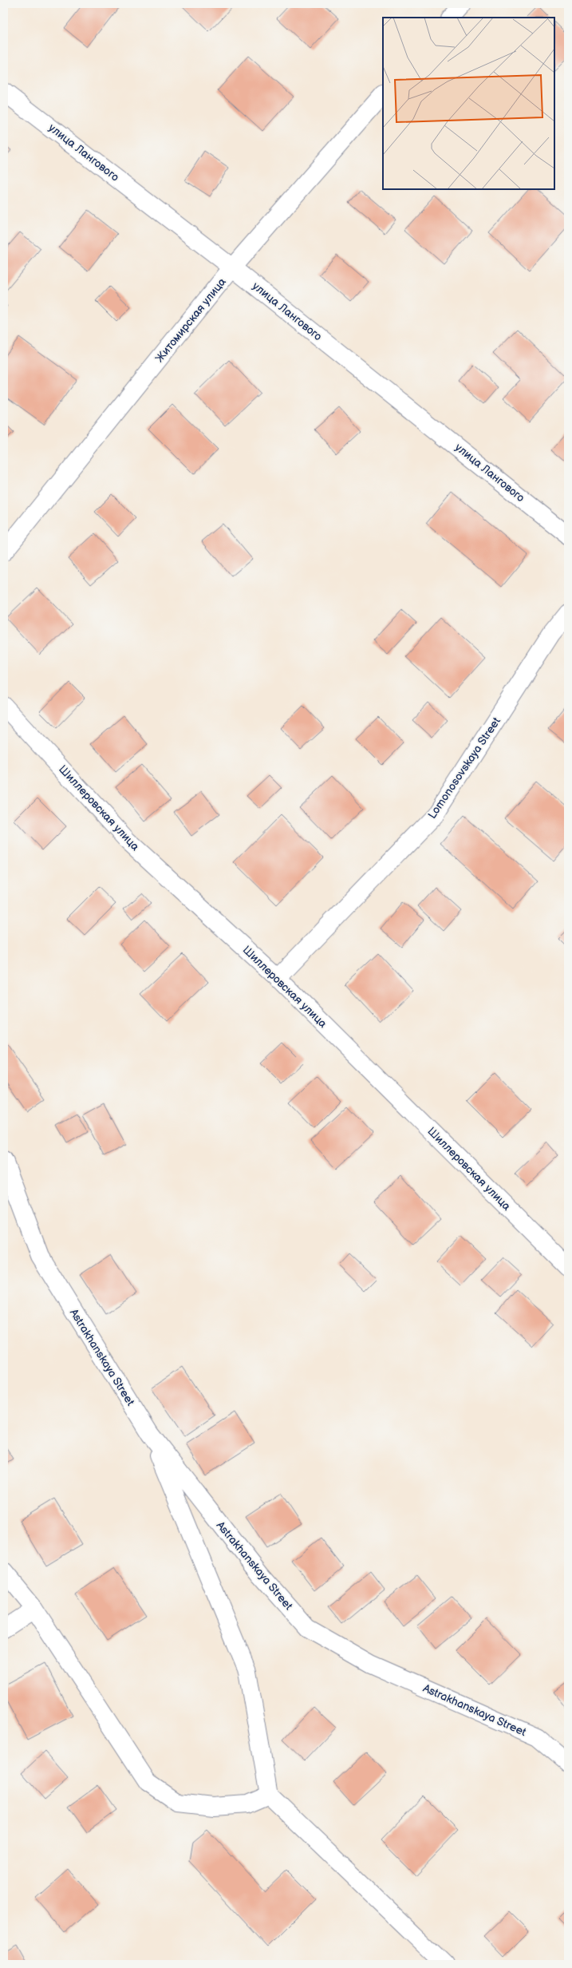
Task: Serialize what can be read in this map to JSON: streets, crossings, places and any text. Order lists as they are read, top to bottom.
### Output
{
  "streets": {
    "street": [
      "улица Лангового",
      "Житомирская улица",
      "Lomonosovskaya Street",
      "Шиллеровская улица",
      "Astrakhanskaya Street"
    ]
  },
  "crossings": [
    ["улица Лангового", "Житомирская улица"],
    ["Lomonosovskaya Street", "Шиллеровская улица"]
  ]
}
